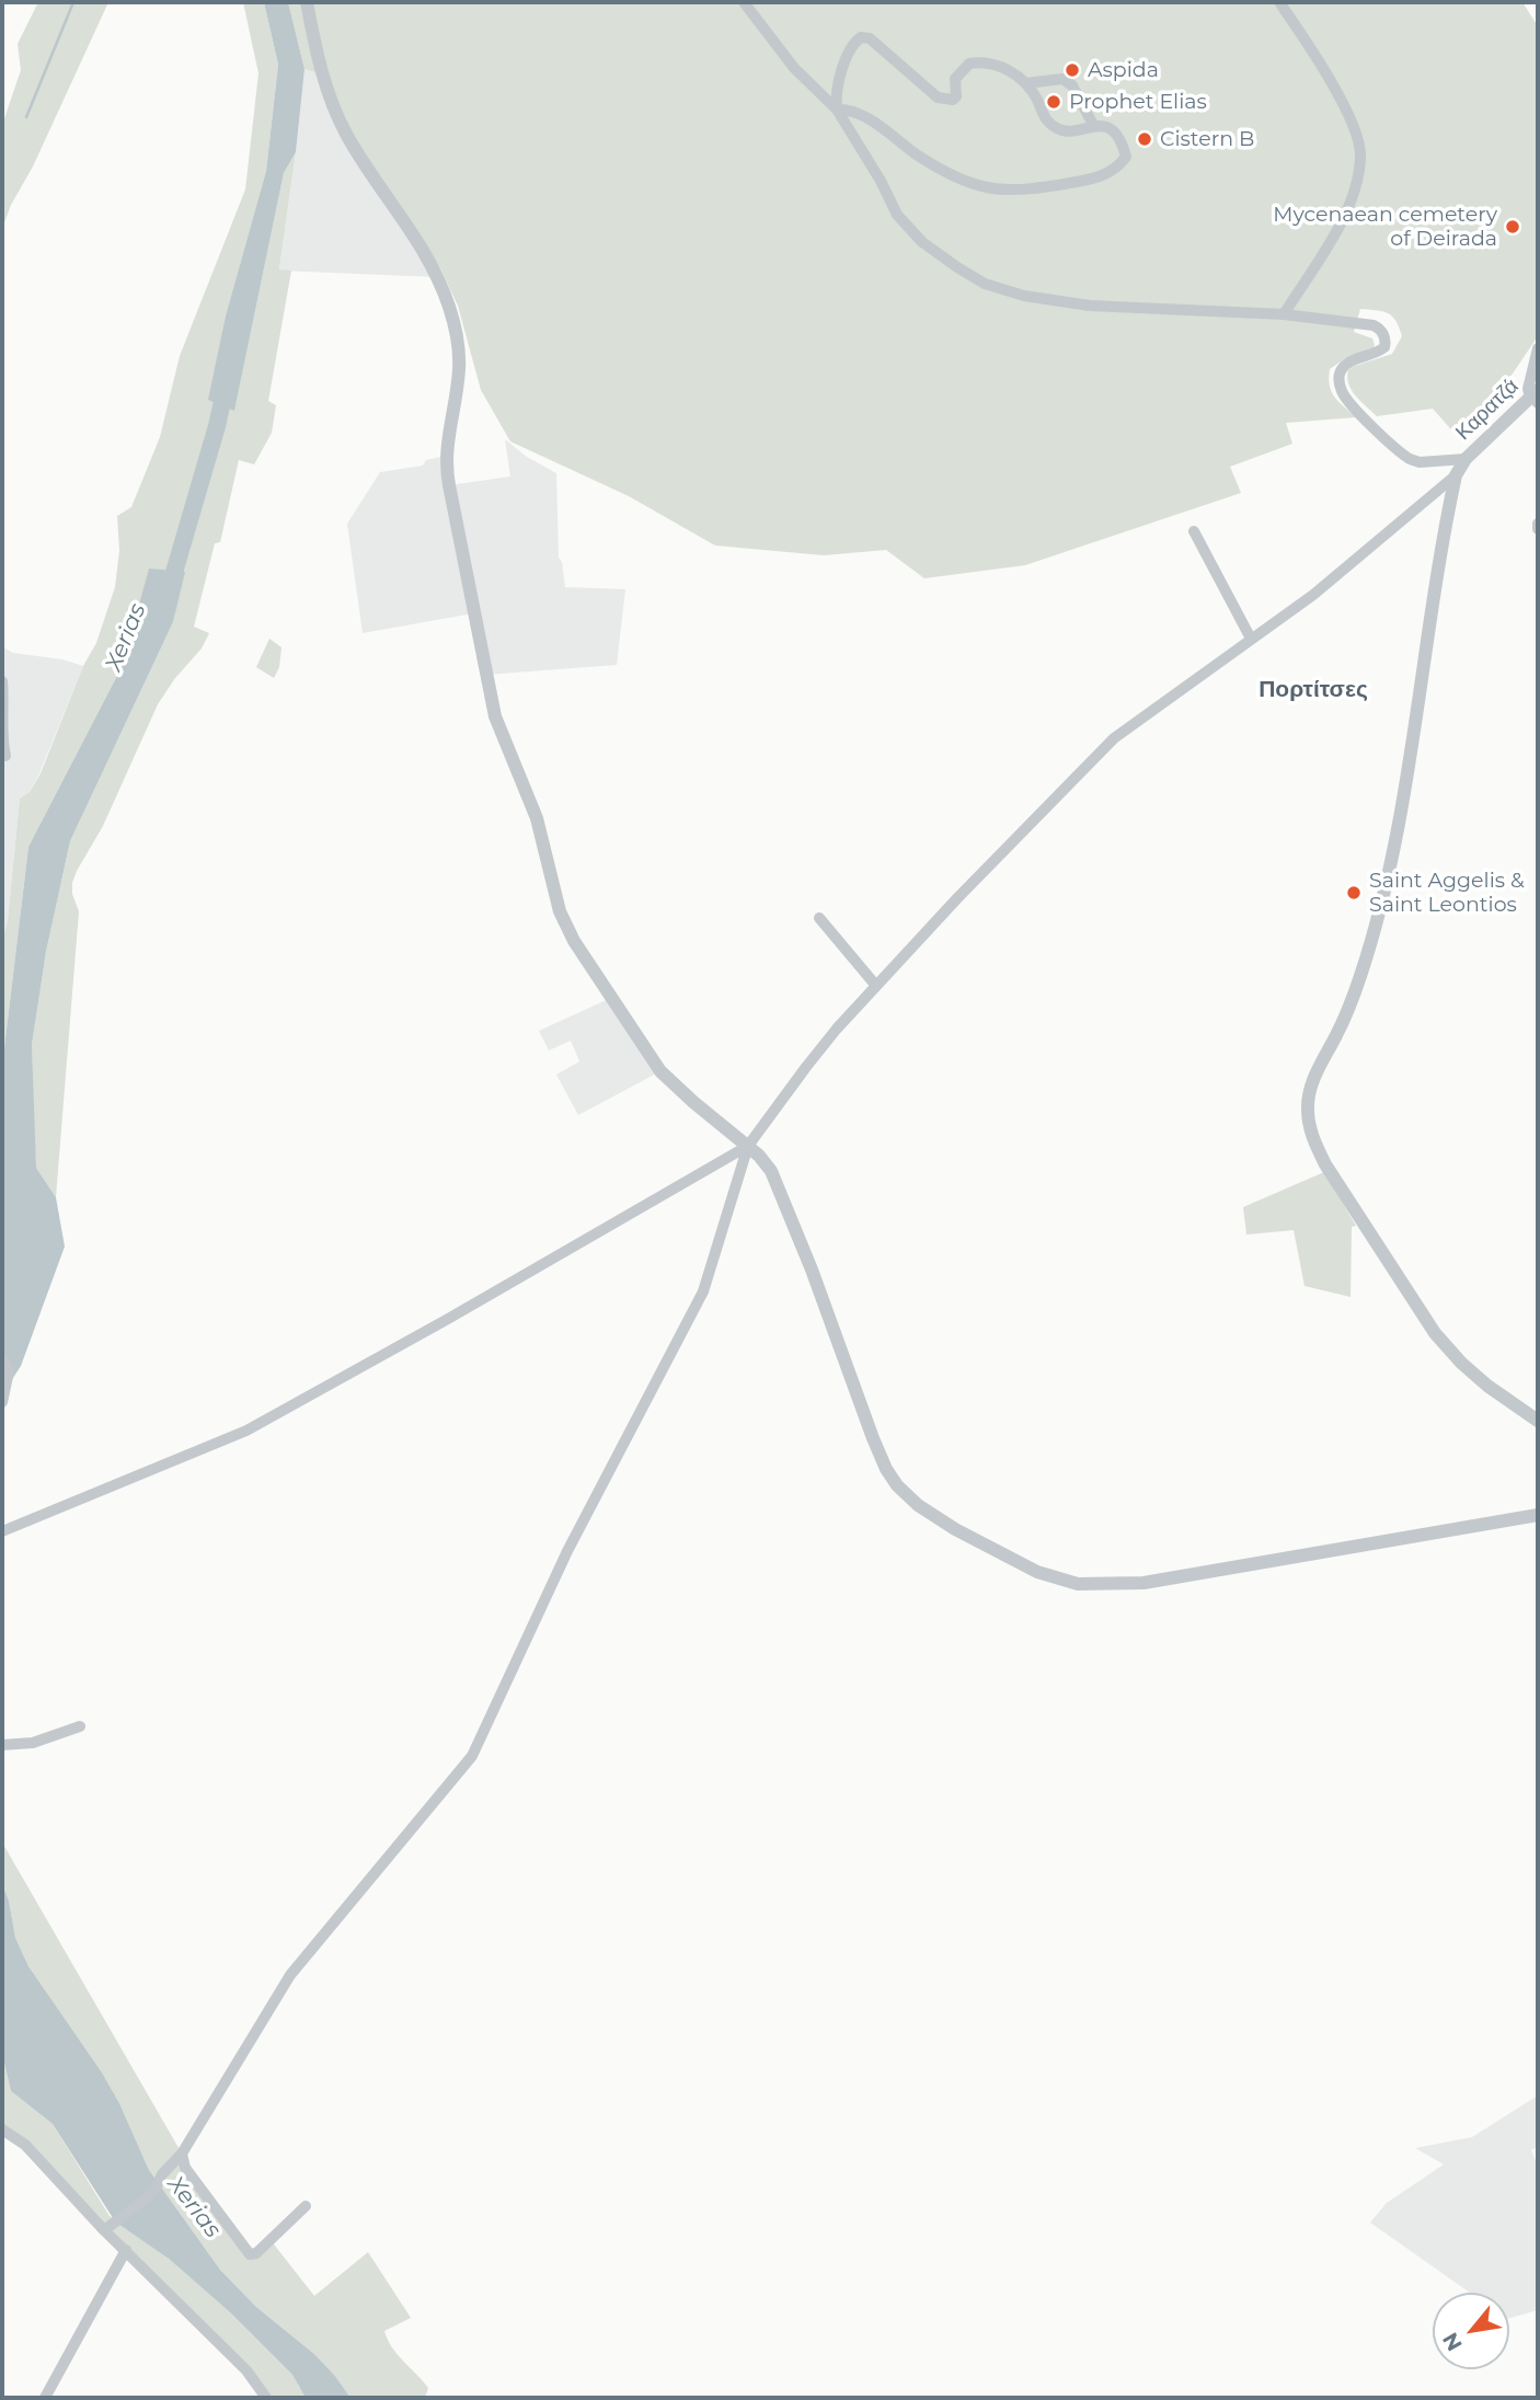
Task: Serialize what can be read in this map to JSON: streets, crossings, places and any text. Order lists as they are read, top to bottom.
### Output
{
  "streets": {
    "street": ["Καρατζά"]
  },
  "districts": ["Πορτίτσες"],
  "water": ["Xerias"],
  "places": [
    "Aspida",
    "Prophet Elias",
    "Cistern B",
    "Mycenaean cemetery of Deirada",
    "Saint Aggelis & Saint Leontios"
  ],
  "north": "bottom left"
}
